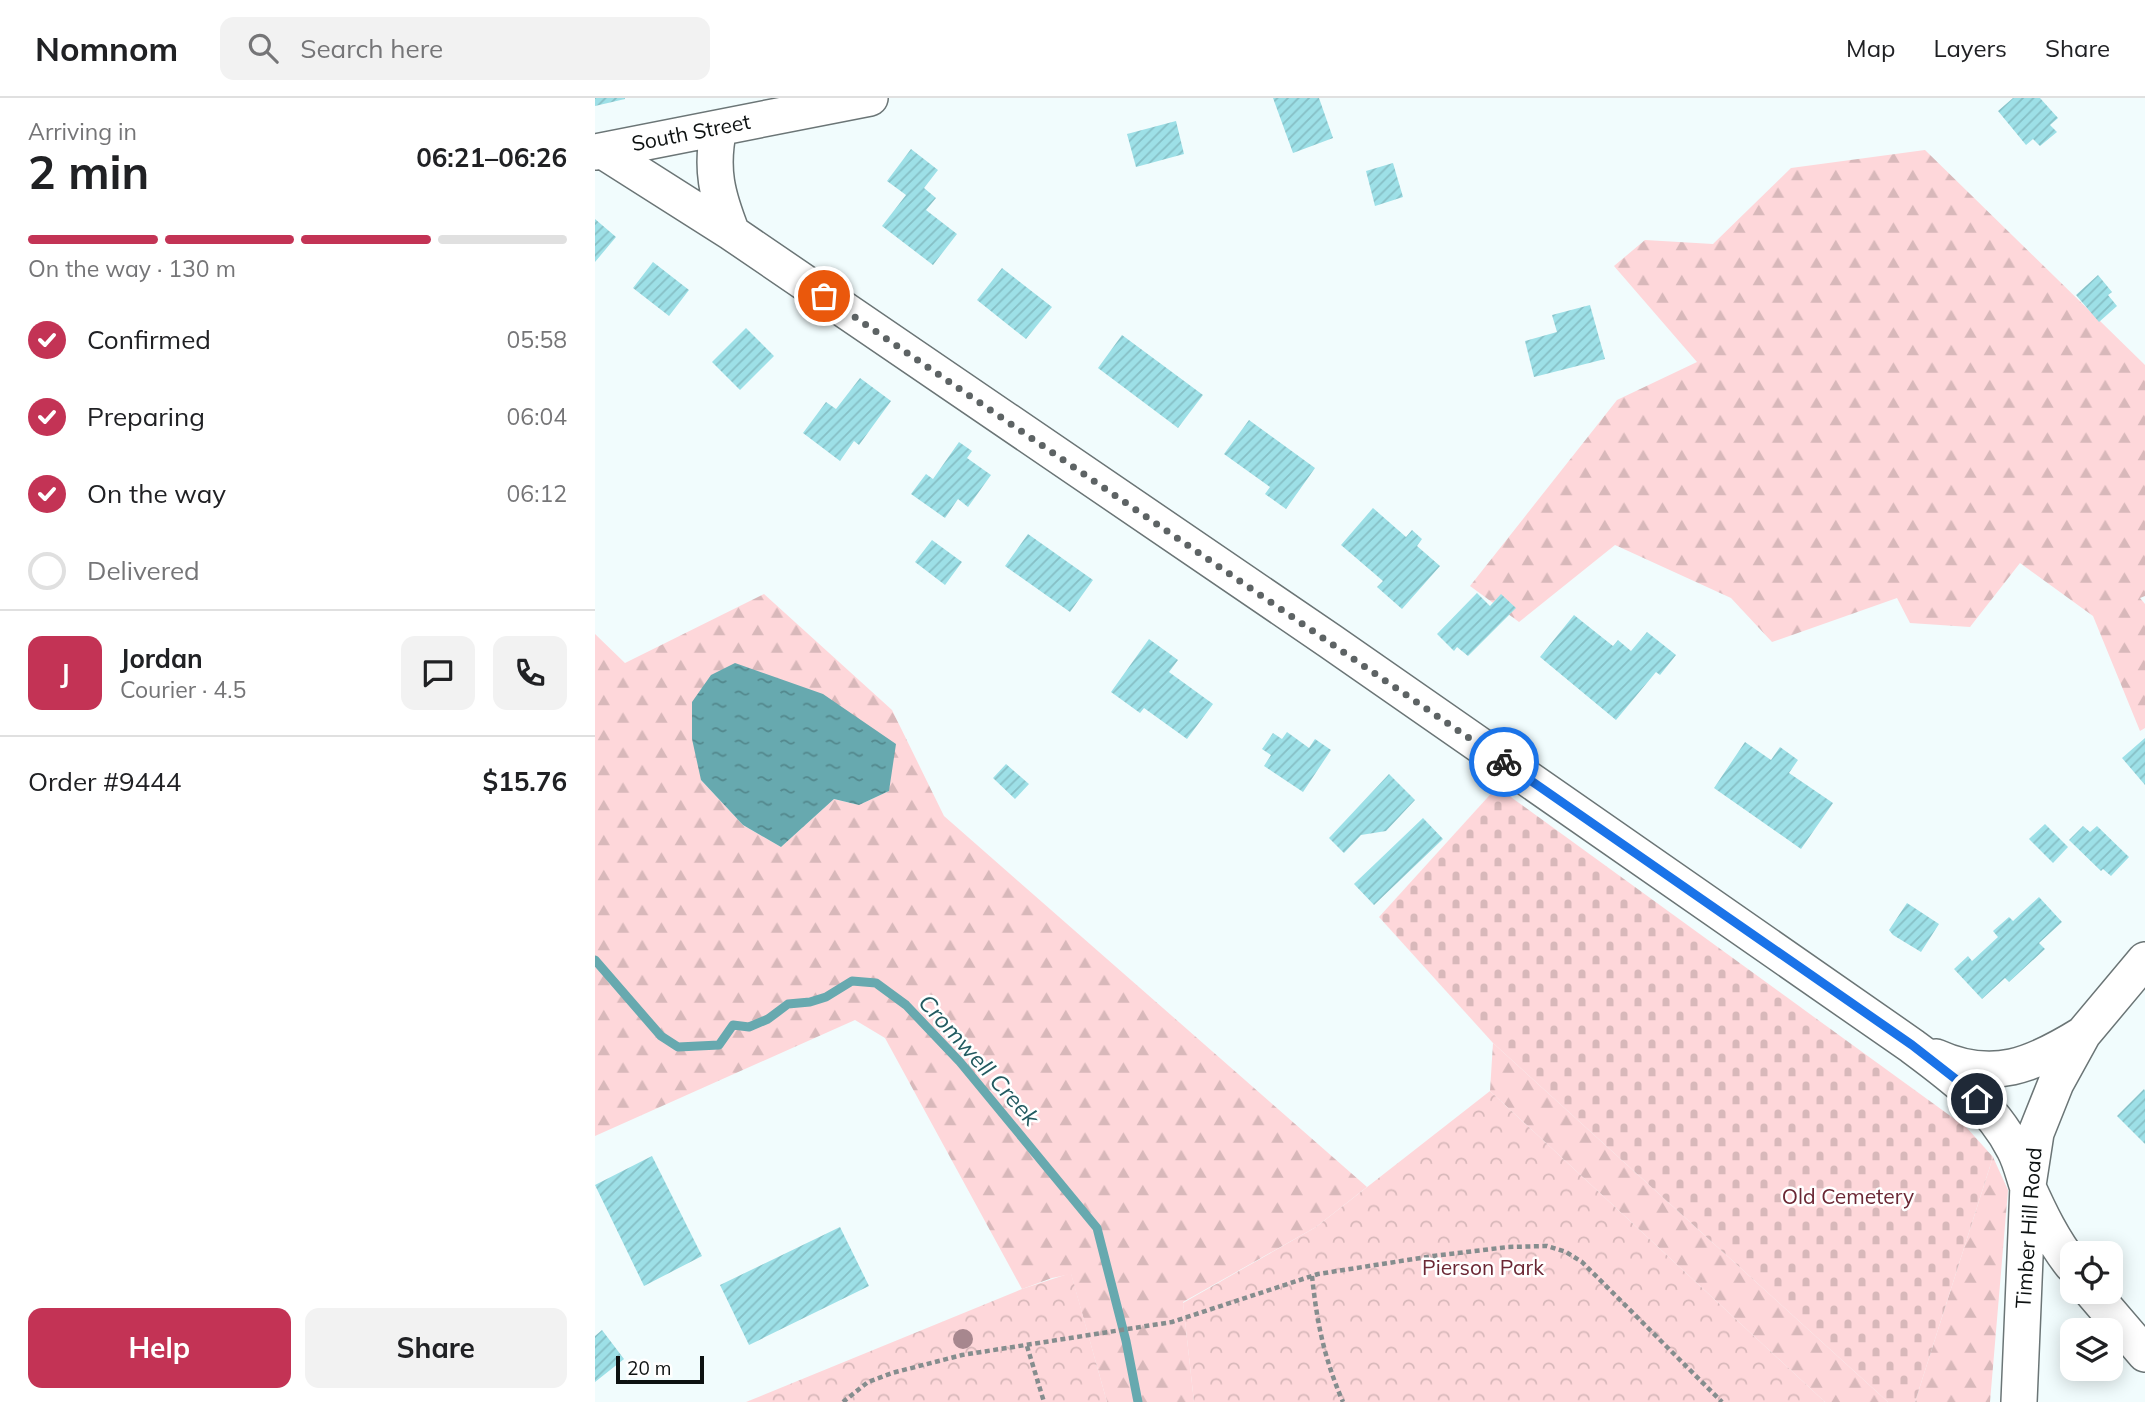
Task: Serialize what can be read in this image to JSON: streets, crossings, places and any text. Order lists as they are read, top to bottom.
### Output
{
  "streets": {
    "street": ["South Street", "Timber Hill Road"]
  },
  "water": ["Cromwell Creek"],
  "parks": ["Old Cemetery", "Pierson Park"],
  "scale_bar": "20 m",
  "page": {
    "header": "Nomnom",
    "search": "Search here",
    "nav": ["Map", "Layers", "Share"],
    "heading": ["2 min", "Arriving in", "06:21–06:26"],
    "panel": [
      "Jordan",
      "Courier · 4.5",
      "Order #9444",
      "$15.76"
    ],
    "bar": "On the way · 130 m",
    "list": [
      ["Confirmed", "05:58"],
      ["Preparing", "06:04"],
      ["On the way", "06:12"],
      "Delivered"
    ],
    "round": "J",
    "buttons": ["Help", "Share"],
    "scale": "20 m"
  }
}
